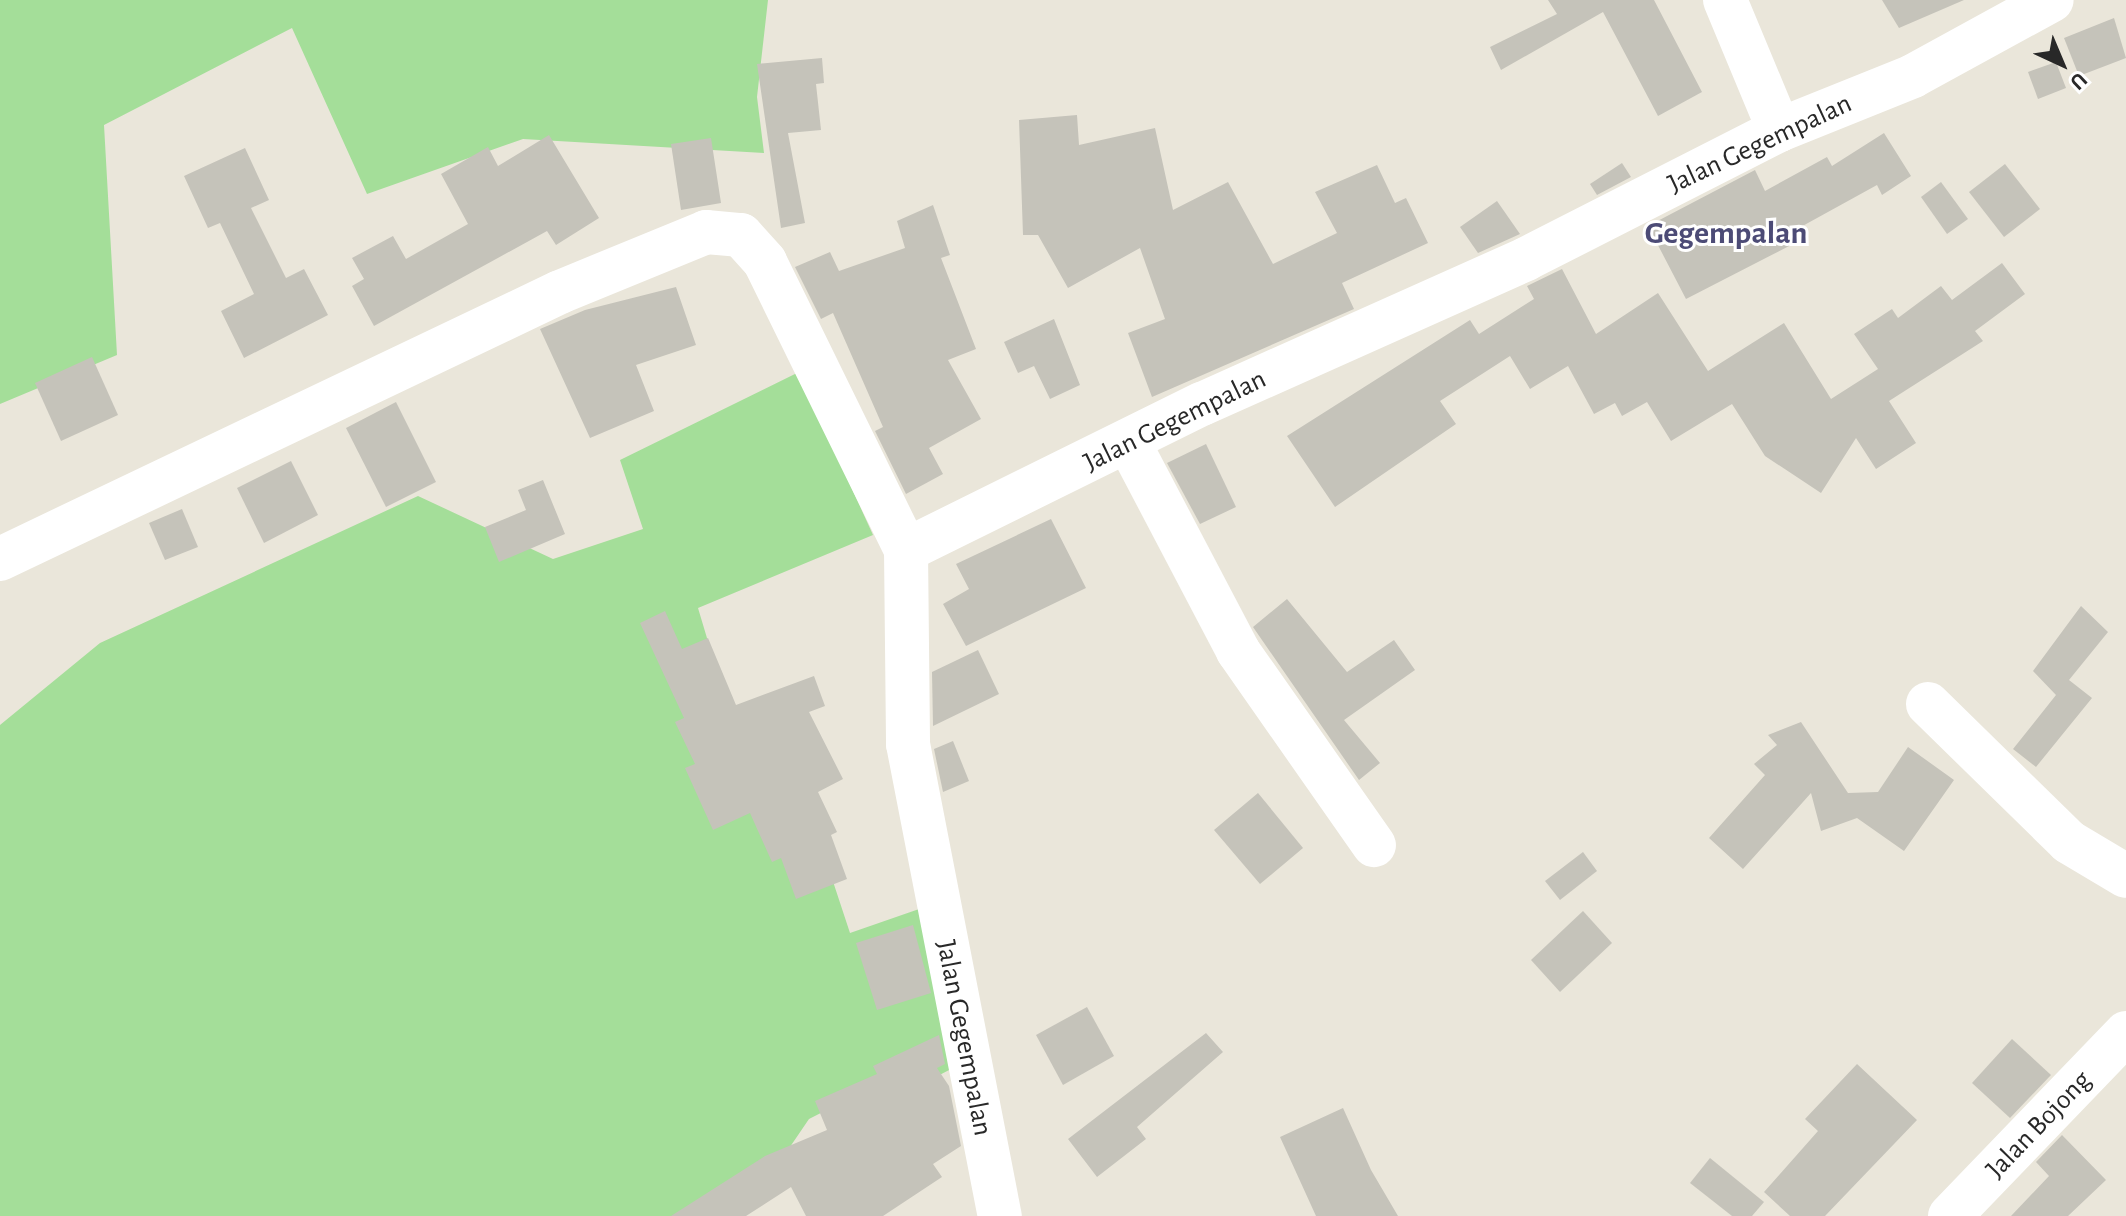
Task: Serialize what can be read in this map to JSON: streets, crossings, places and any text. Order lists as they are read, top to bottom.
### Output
{
  "streets": {
    "street": ["Jalan Gegempalan", "Jalan Bojong"]
  },
  "districts": ["Gegempalan"],
  "north": "bottom right"
}
